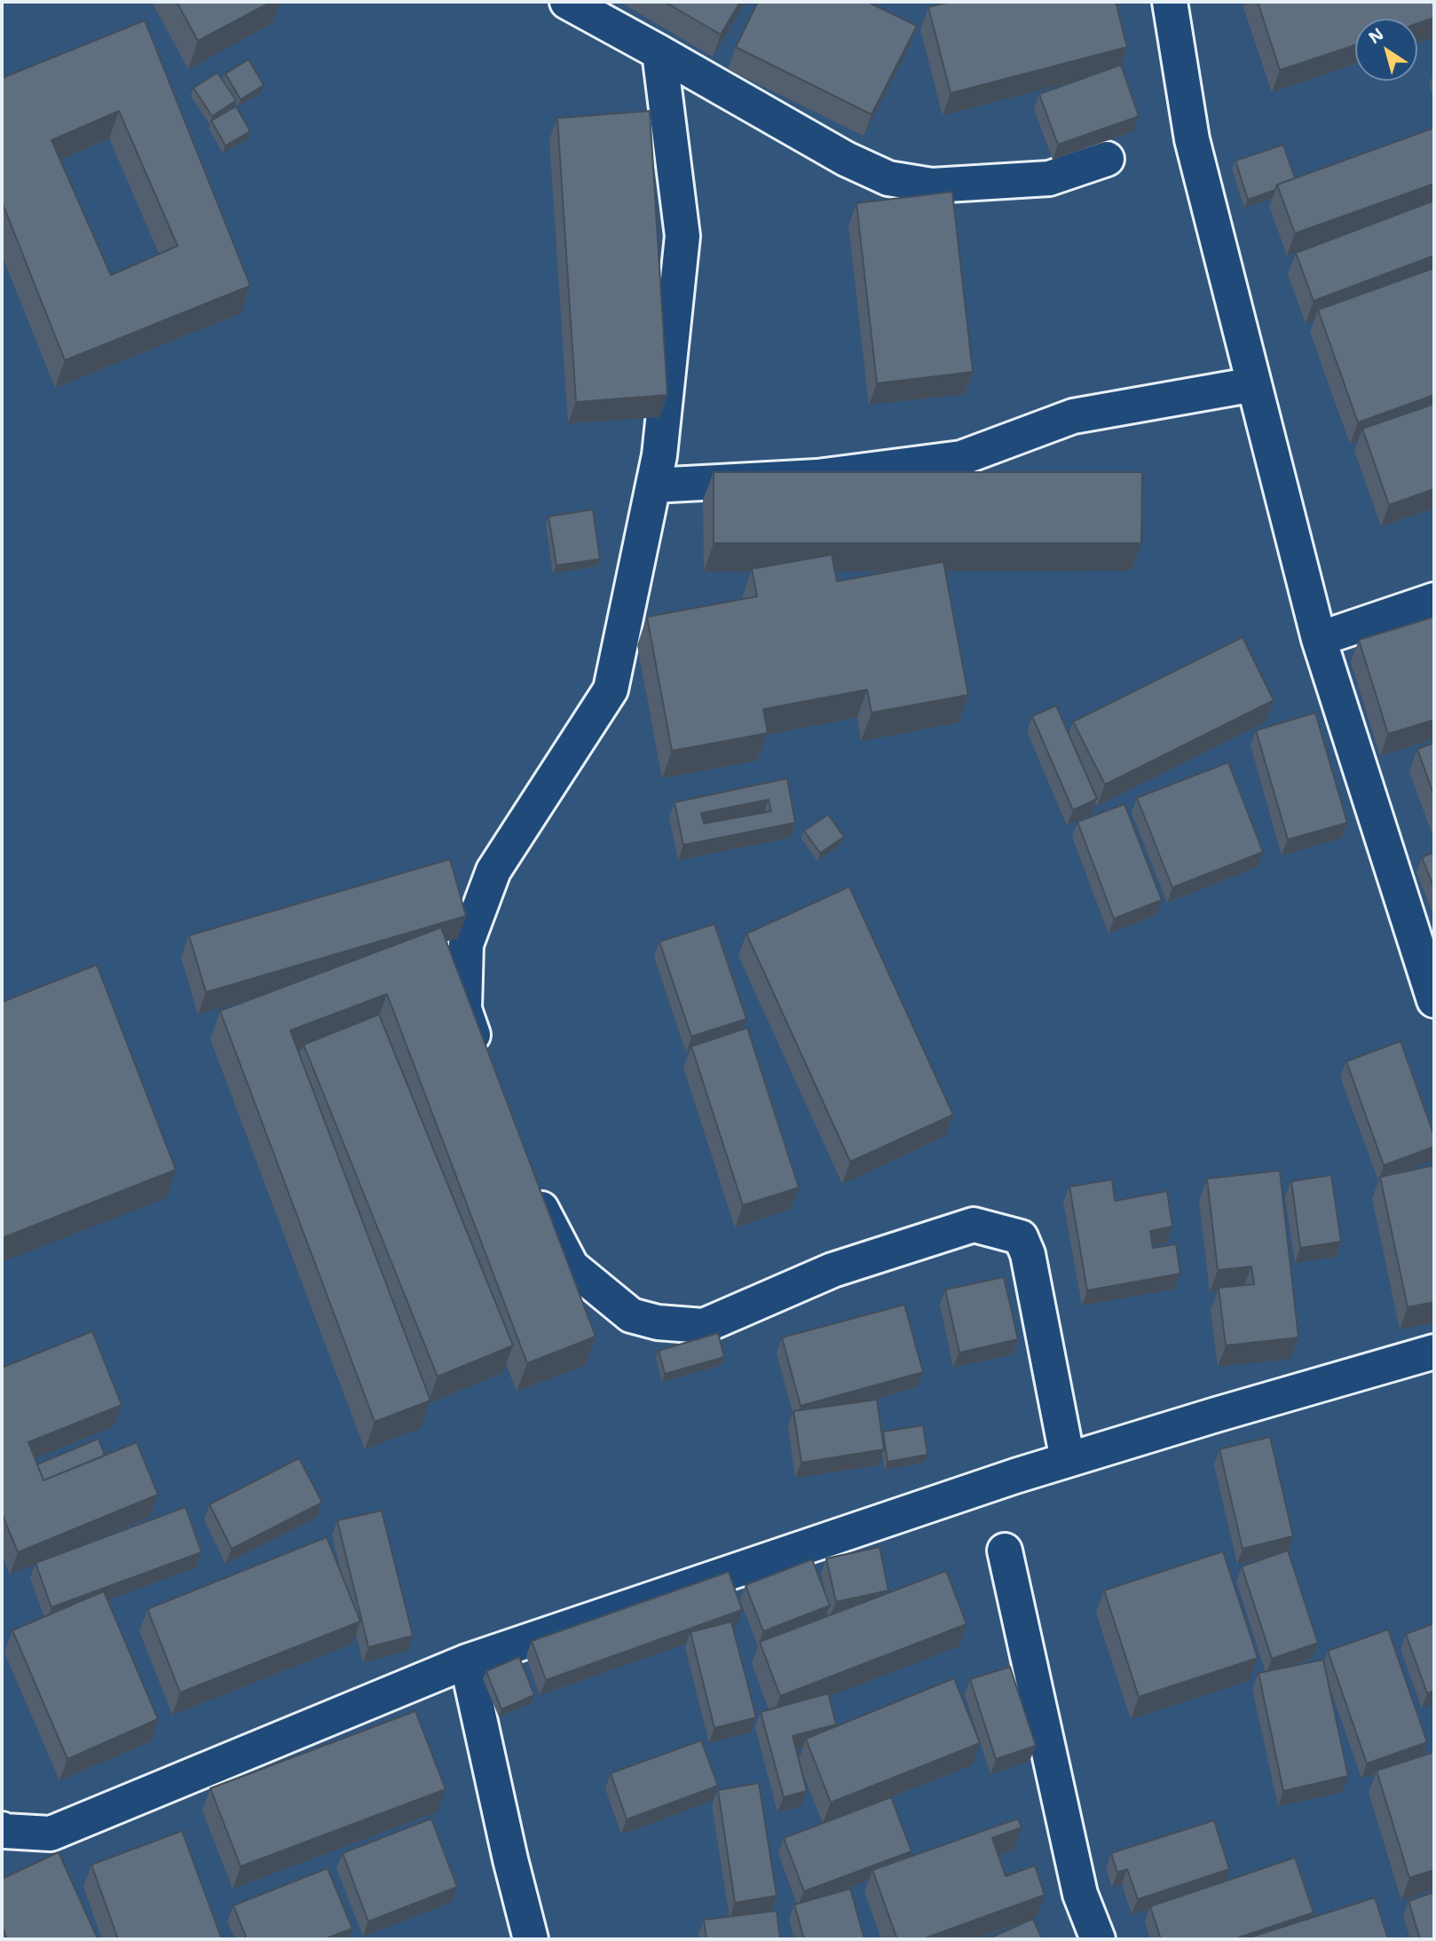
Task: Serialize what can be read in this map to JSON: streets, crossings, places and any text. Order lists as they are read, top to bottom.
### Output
{
  "north": "top left"
}
